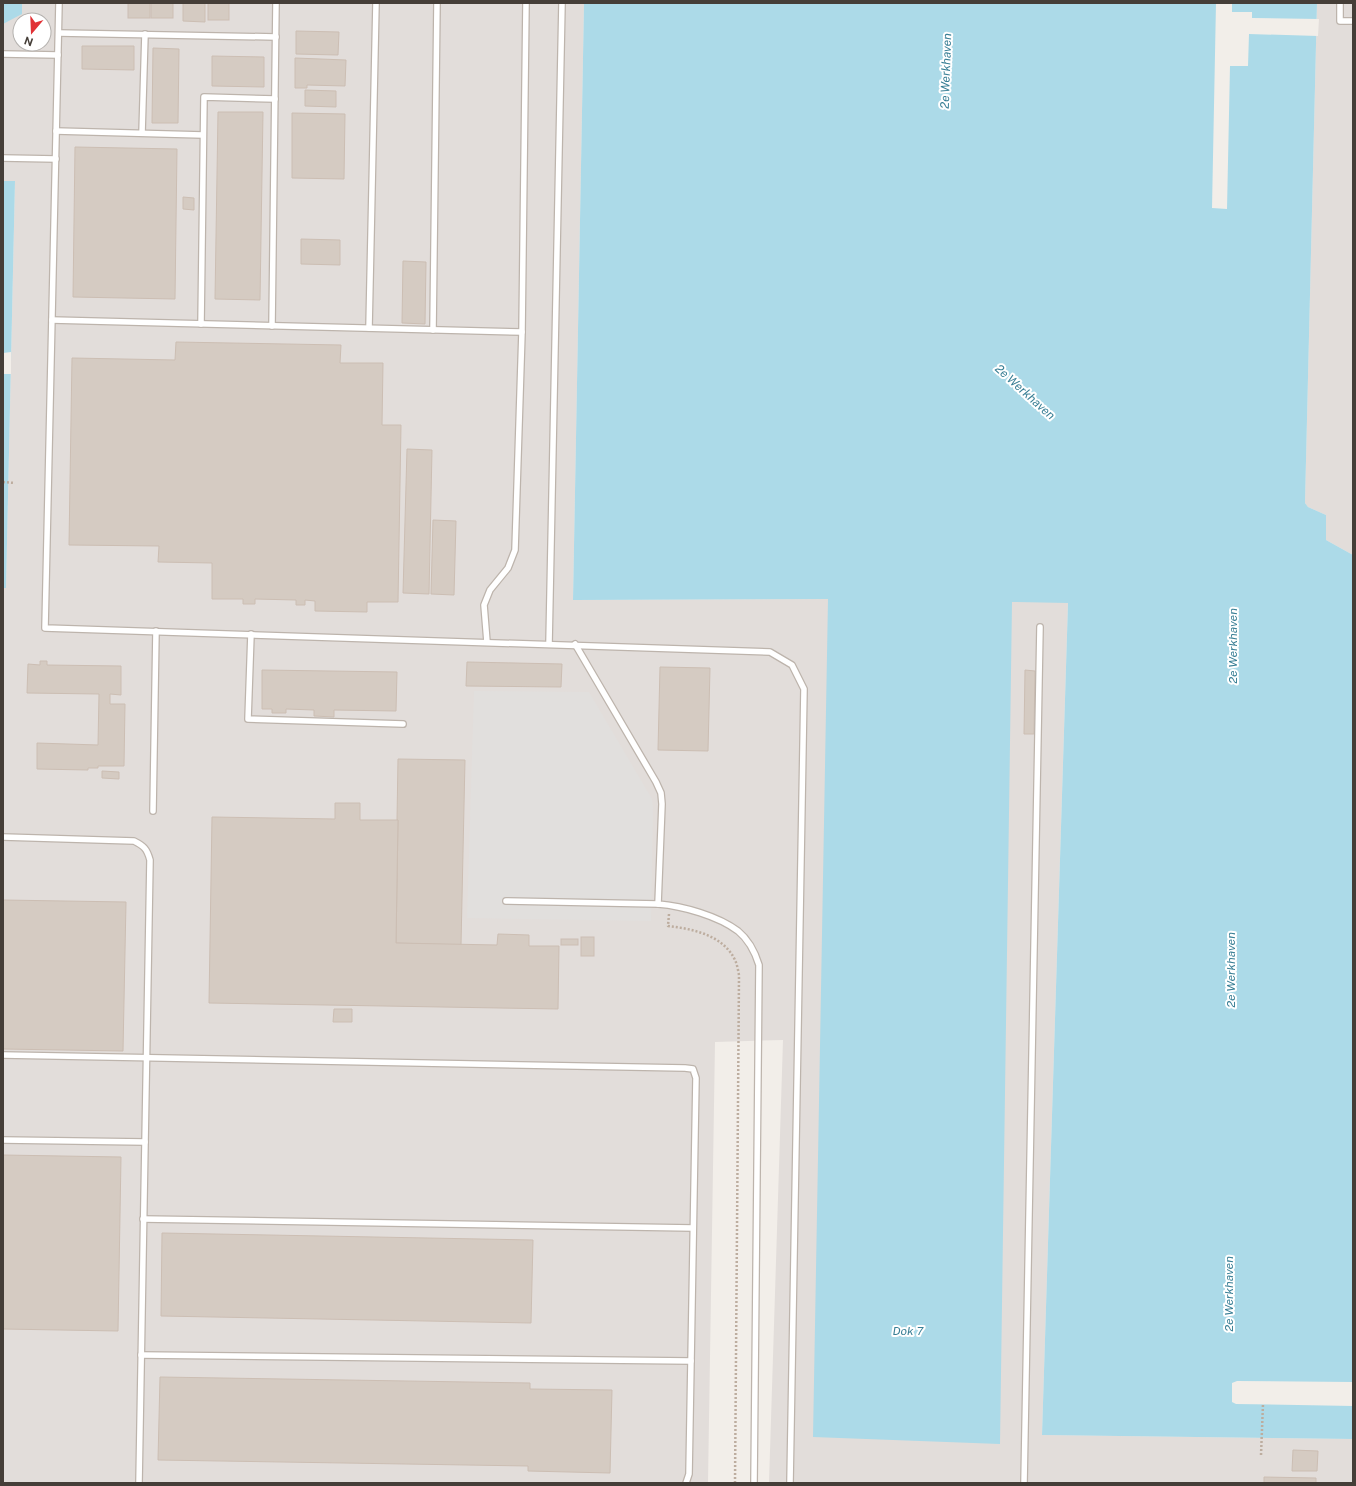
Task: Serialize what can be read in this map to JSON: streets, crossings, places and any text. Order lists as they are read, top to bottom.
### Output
{
  "water": ["2e Werkhaven", "Dok 7"],
  "north": "bottom"
}
